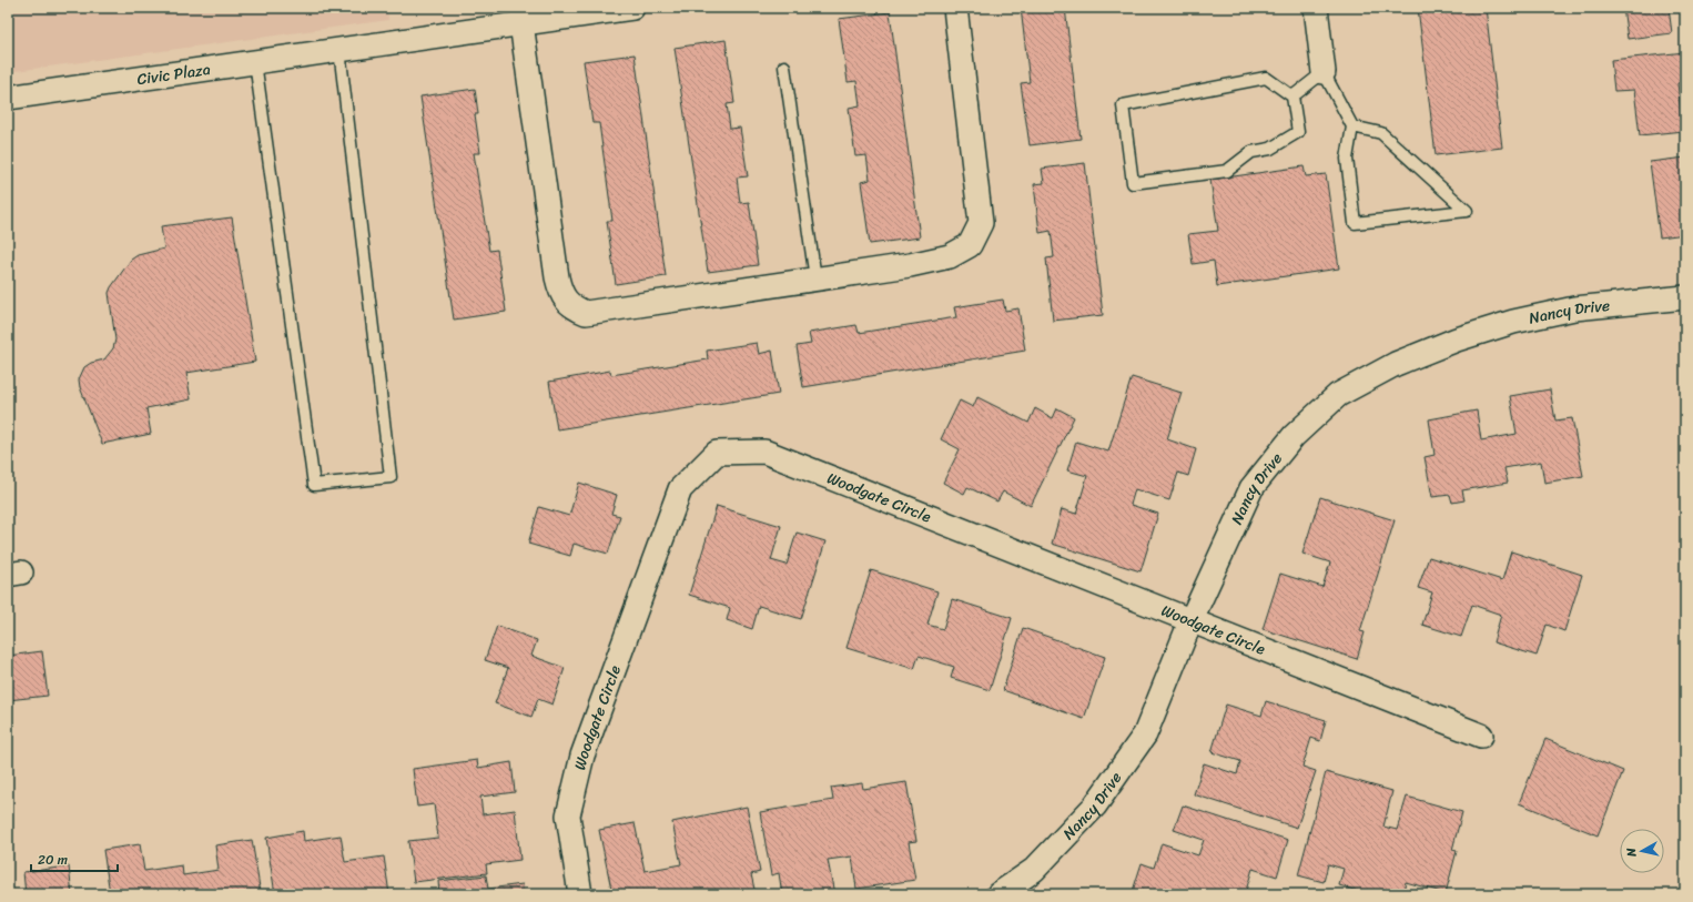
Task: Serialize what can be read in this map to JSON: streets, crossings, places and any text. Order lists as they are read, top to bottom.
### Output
{
  "streets": {
    "street": ["Civic Plaza", "Nancy Drive", "Woodgate Circle"]
  },
  "crossings": [
    ["Nancy Drive", "Woodgate Circle"]
  ],
  "scale_bar": "20 m",
  "north": "left"
}
